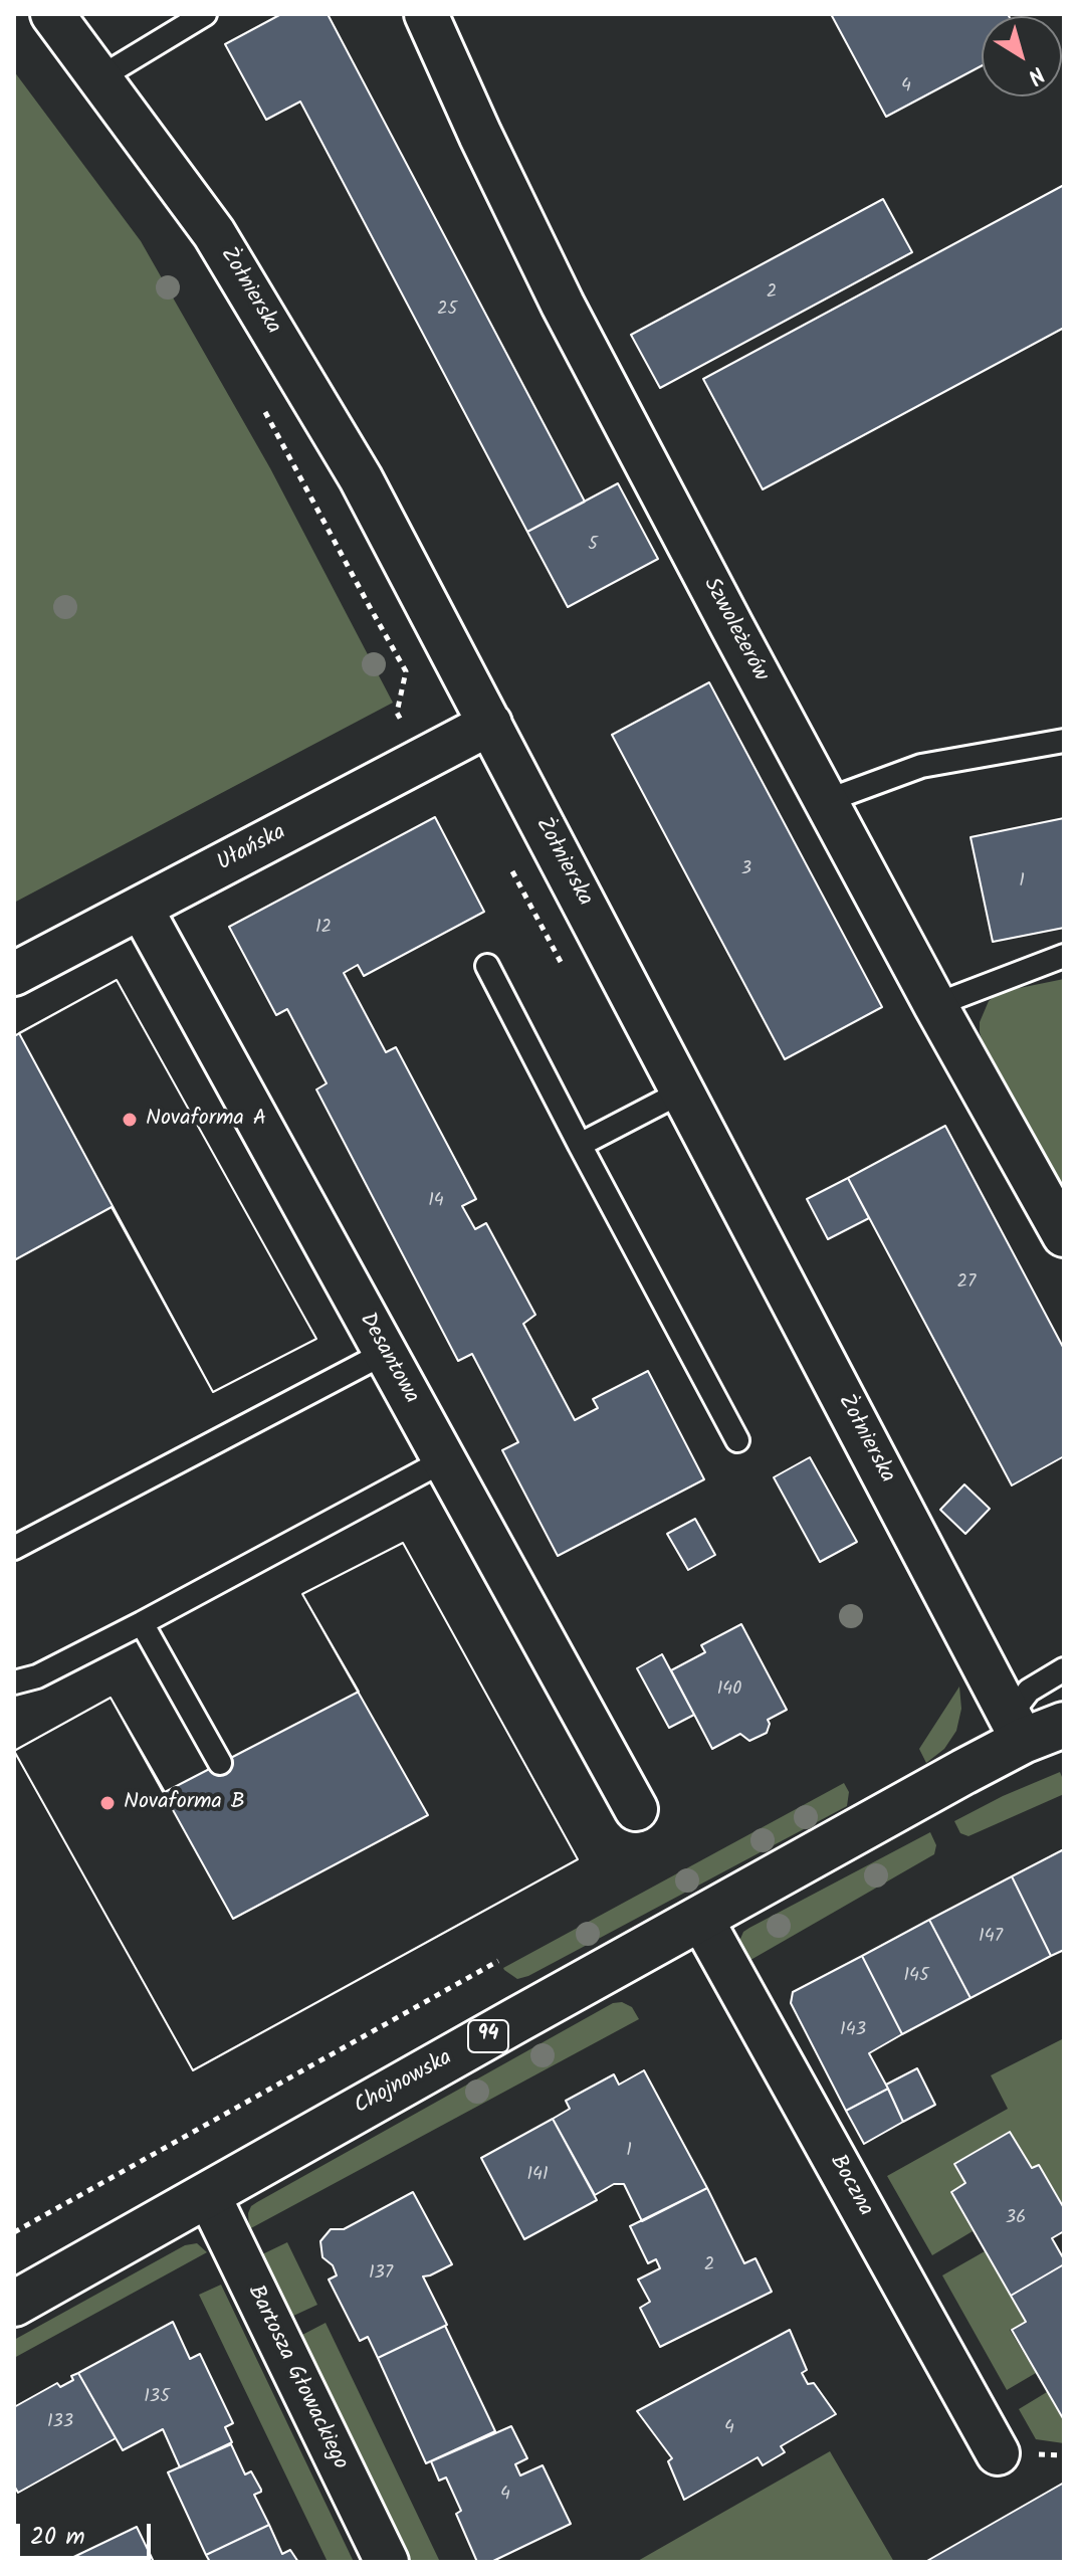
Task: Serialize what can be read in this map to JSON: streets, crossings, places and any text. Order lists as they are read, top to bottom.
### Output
{
  "streets": {
    "main road": ["94", "Chojnowska"],
    "street": [
      "Żołnierska",
      "Szwoleżerów",
      "Ułańska",
      "Desantowa",
      "Boczna",
      "Bartosza Głowackiego"
    ]
  },
  "crossings": [
    ["Żołnierska", "Ułańska"],
    ["Żołnierska", "Chojnowska"],
    ["Ułańska", "Desantowa"],
    ["Chojnowska", "Boczna"],
    ["Chojnowska", "Bartosza Głowackiego"]
  ],
  "places": ["Novaforma A", "Novaforma B"],
  "house_numbers": [
    "4",
    "2",
    "25",
    "5",
    "3",
    "1",
    "12",
    "14",
    "27",
    "140",
    "147",
    "145",
    "143",
    "1",
    "141",
    "36",
    "2",
    "137",
    "135",
    "133",
    "4",
    "4"
  ],
  "scale_bar": "20 m",
  "north": "bottom right"
}
